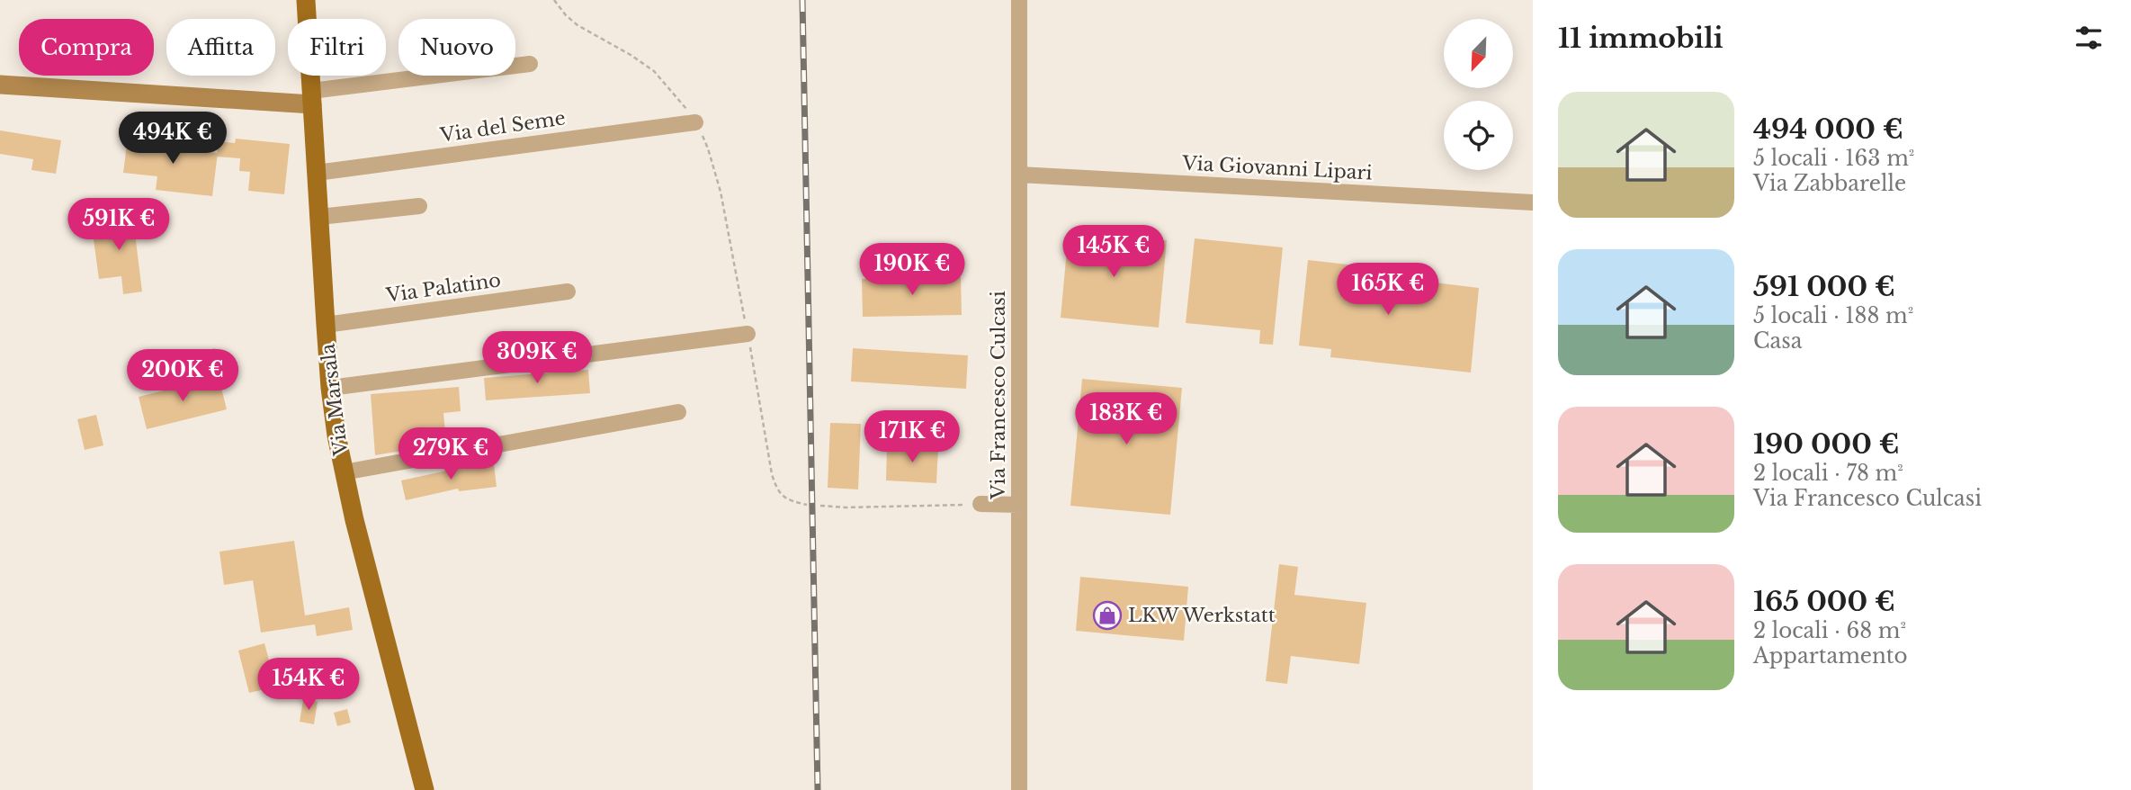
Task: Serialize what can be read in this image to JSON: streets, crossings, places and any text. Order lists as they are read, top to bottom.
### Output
{
  "streets": {
    "main road": ["Via Marsala"],
    "street": [
      "Via del Seme",
      "Via Giovanni Lipari",
      "Via Palatino",
      "Via Francesco Culcasi"
    ]
  },
  "crossings": [
    ["Via del Seme", "Via Marsala"],
    ["Via Giovanni Lipari", "Via Francesco Culcasi"],
    ["Via Palatino", "Via Marsala"]
  ],
  "places": {
    "shop": ["LKW Werkstatt"]
  },
  "north": "bottom left",
  "page": {
    "heading": "11 immobili",
    "chip": [
      "Compra",
      "Affitta",
      "Filtri",
      "Nuovo"
    ],
    "list": [
      {
        "name": "494 000 €",
        "note": "5 locali · 163 m² · Via Zabbarelle"
      },
      {
        "name": "591 000 €",
        "note": "5 locali · 188 m² · Casa"
      },
      {
        "name": "190 000 €",
        "note": "2 locali · 78 m² · Via Francesco Culcasi"
      },
      {
        "name": "165 000 €",
        "note": "2 locali · 68 m² · Appartamento"
      }
    ],
    "price": [
      "494K €",
      "591K €",
      "145K €",
      "190K €",
      "165K €",
      "309K €",
      "200K €",
      "183K €",
      "171K €",
      "279K €",
      "154K €"
    ]
  }
}
